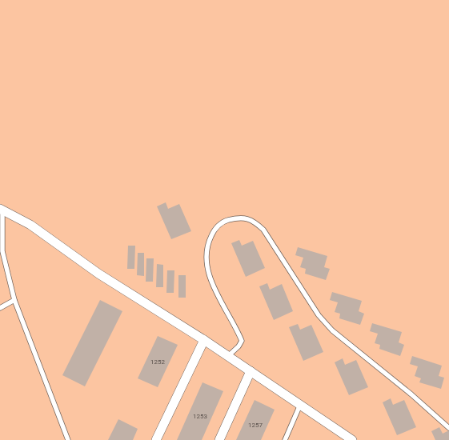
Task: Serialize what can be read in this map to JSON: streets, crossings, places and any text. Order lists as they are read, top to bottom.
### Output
{
  "house_numbers": ["1252", "1253", "1257"]
}
